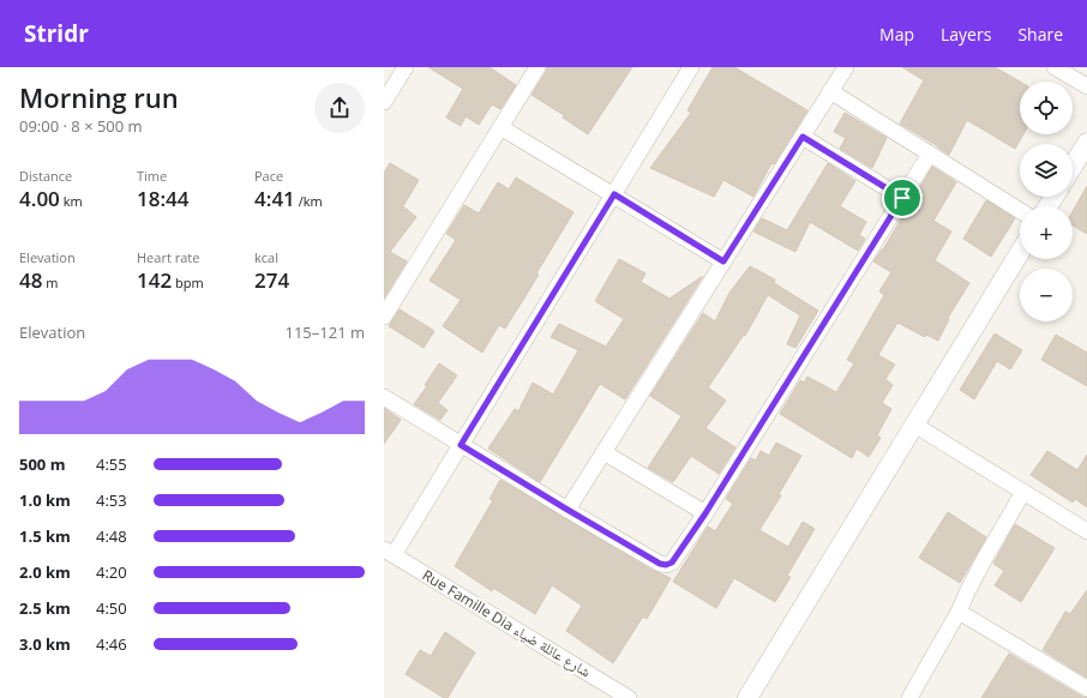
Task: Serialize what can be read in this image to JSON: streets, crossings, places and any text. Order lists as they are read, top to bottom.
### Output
{
  "streets": {
    "street": ["Rue Famille Dia شارع عائلة ضياء"]
  },
  "page": {
    "header": "Stridr",
    "nav": ["Map", "Layers", "Share"],
    "heading": ["Morning run", "09:00 · 8 × 500 m"],
    "map_buttons": ["+", "−"],
    "stats": [
      ["Distance", "4.00 km"],
      ["Time", "18:44"],
      ["Pace", "4:41 /km"],
      ["Elevation", "48 m"],
      ["Heart rate", "142 bpm"],
      ["kcal", "274"]
    ],
    "chart": ["Elevation", "115–121 m"],
    "list": [
      {
        "name": "500 m",
        "note": "4:55"
      },
      {
        "name": "1.0 km",
        "note": "4:53"
      },
      {
        "name": "1.5 km",
        "note": "4:48"
      },
      {
        "name": "2.0 km",
        "note": "4:20"
      },
      {
        "name": "2.5 km",
        "note": "4:50"
      },
      {
        "name": "3.0 km",
        "note": "4:46"
      }
    ]
  }
}
